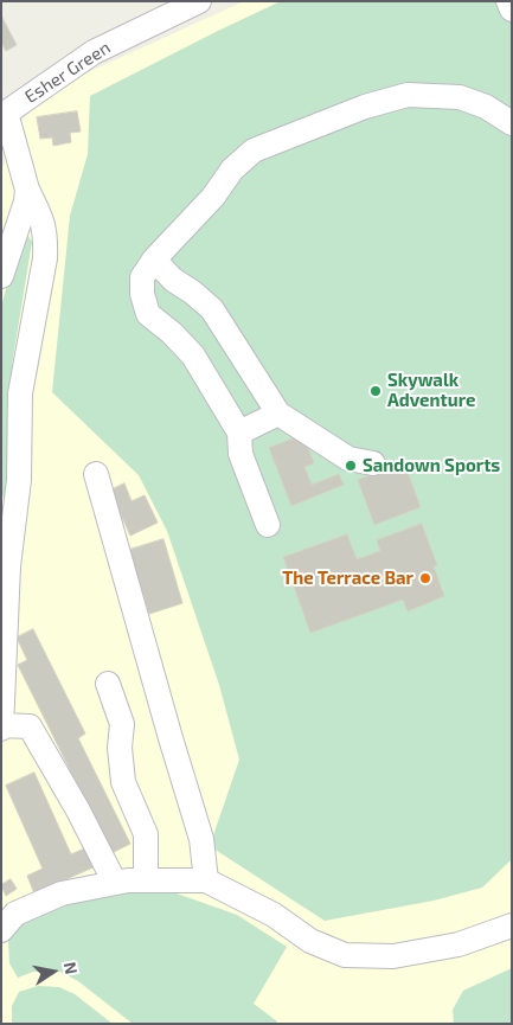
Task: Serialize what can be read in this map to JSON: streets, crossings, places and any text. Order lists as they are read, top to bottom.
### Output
{
  "streets": {
    "street": ["Esher Green"]
  },
  "places": ["Skywalk Adventure", "Sandown Sports", "The Terrace Bar"],
  "north": "right"
}
